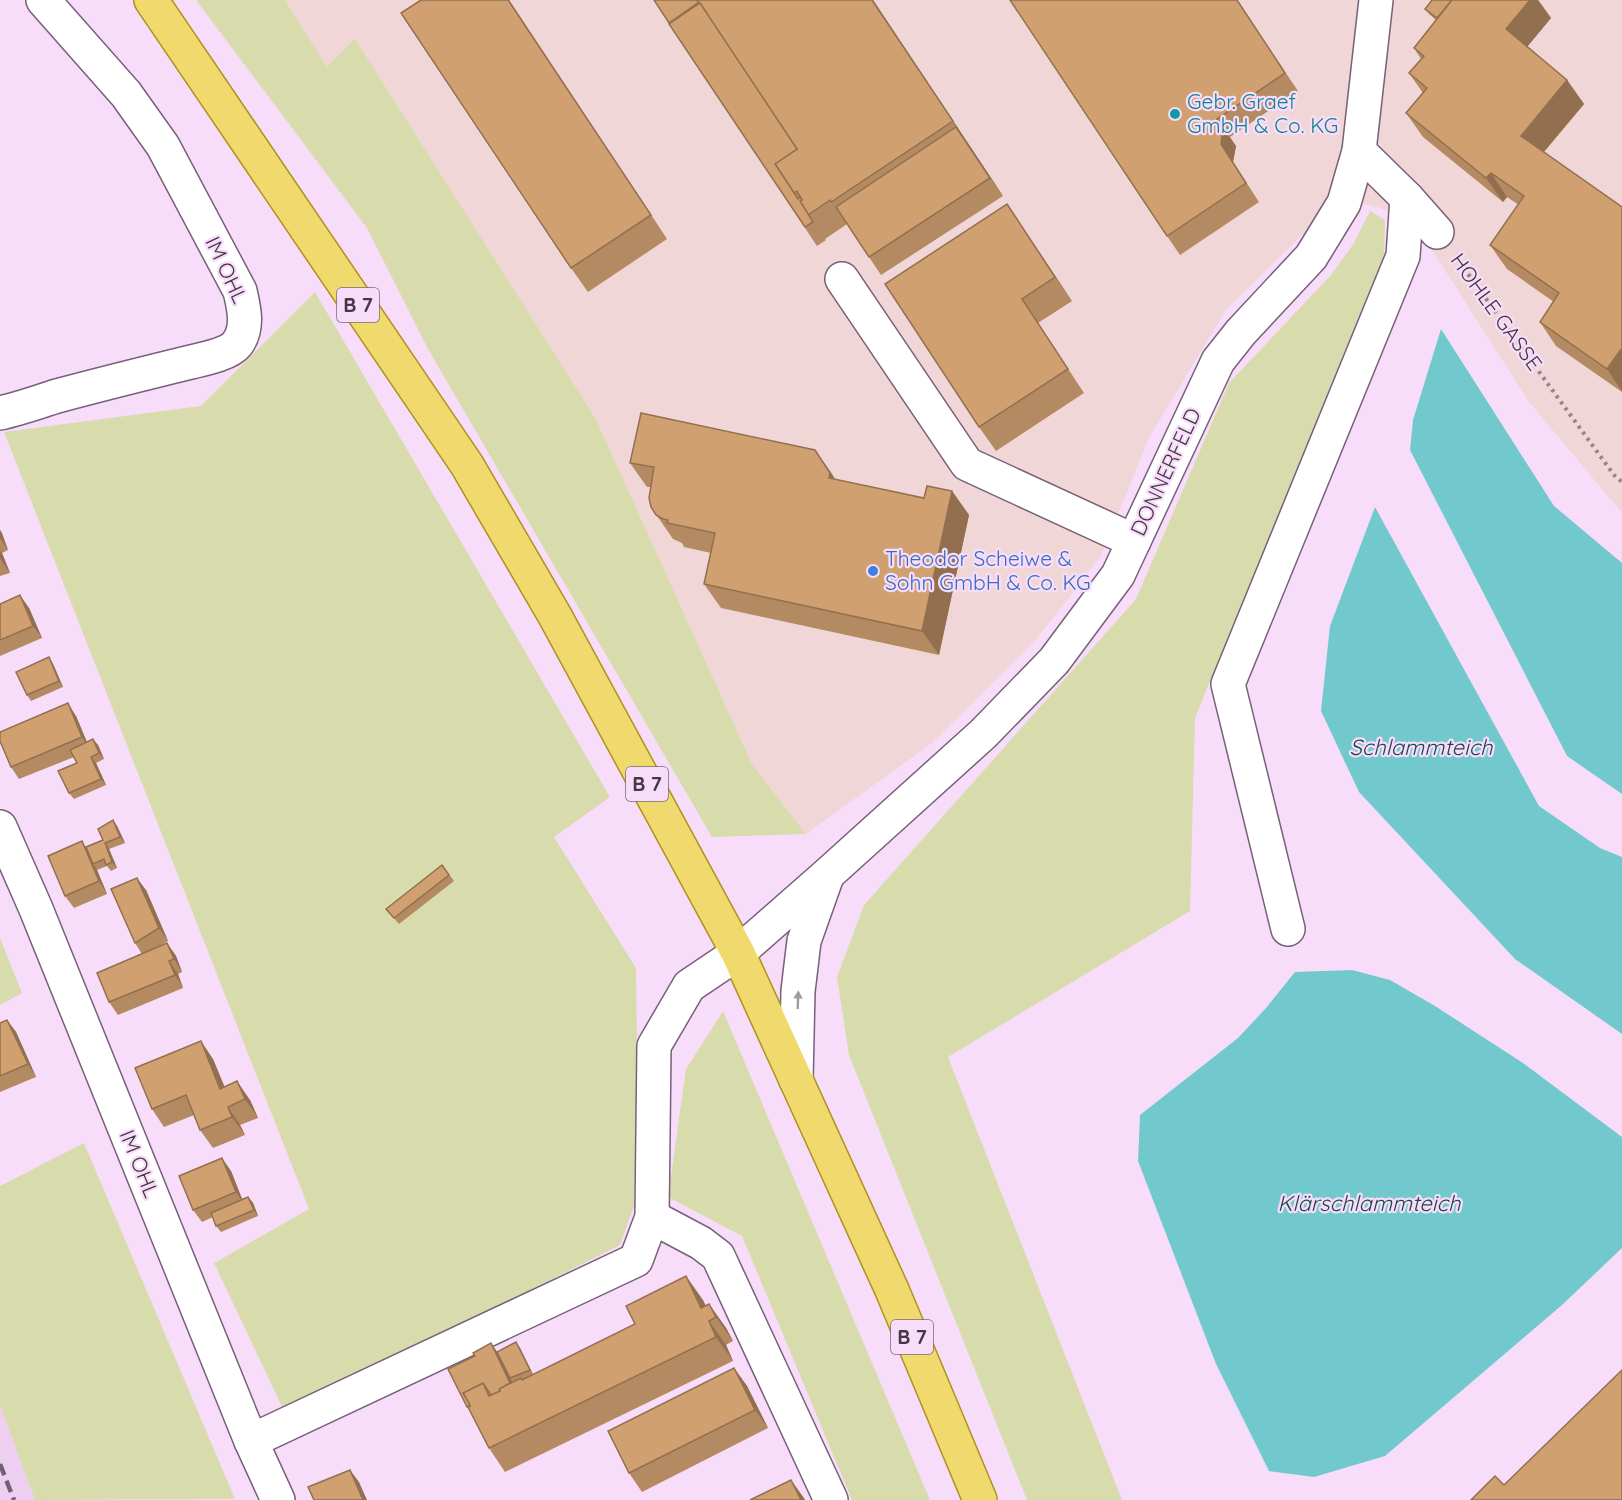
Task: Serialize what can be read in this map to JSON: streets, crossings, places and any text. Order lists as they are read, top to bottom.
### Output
{
  "streets": {
    "main road": ["B 7"],
    "street": ["IM OHL", "HOHLE GASSE", "DONNERFELD"]
  },
  "crossings": [
    ["IM OHL", "DONNERFELD"],
    ["B 7", "DONNERFELD"],
    ["HOHLE GASSE", "DONNERFELD"]
  ],
  "water": ["Schlammteich", "Klärschlammteich"],
  "places": ["Gebr. Graef GmbH & Co. KG", "Theodor Scheiwe & Sohn GmbH & Co. KG"]
}
